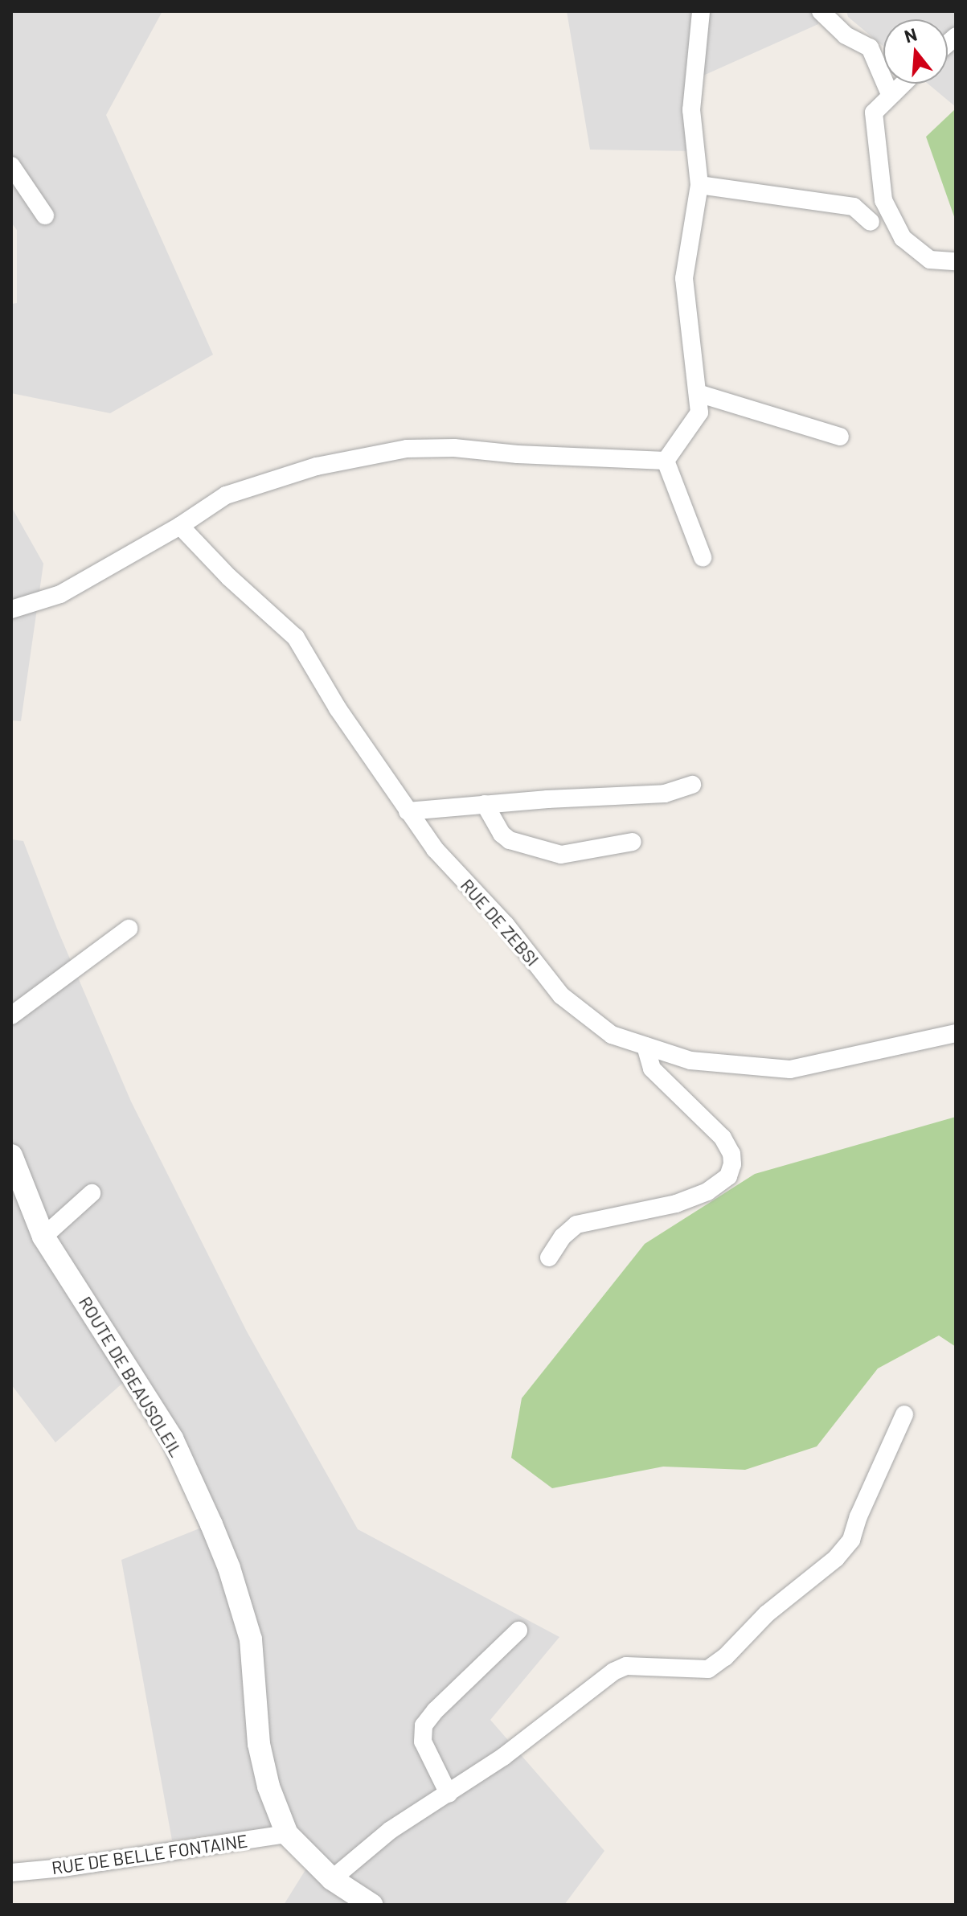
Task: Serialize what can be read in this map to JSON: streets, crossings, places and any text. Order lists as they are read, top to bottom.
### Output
{
  "streets": {
    "street": ["RUE DE ZEBSI", "ROUTE DE BEAUSOLEIL", "RUE DE BELLE FONTAINE"]
  },
  "crossings": [
    ["ROUTE DE BEAUSOLEIL", "RUE DE BELLE FONTAINE"]
  ],
  "north": "top"
}
